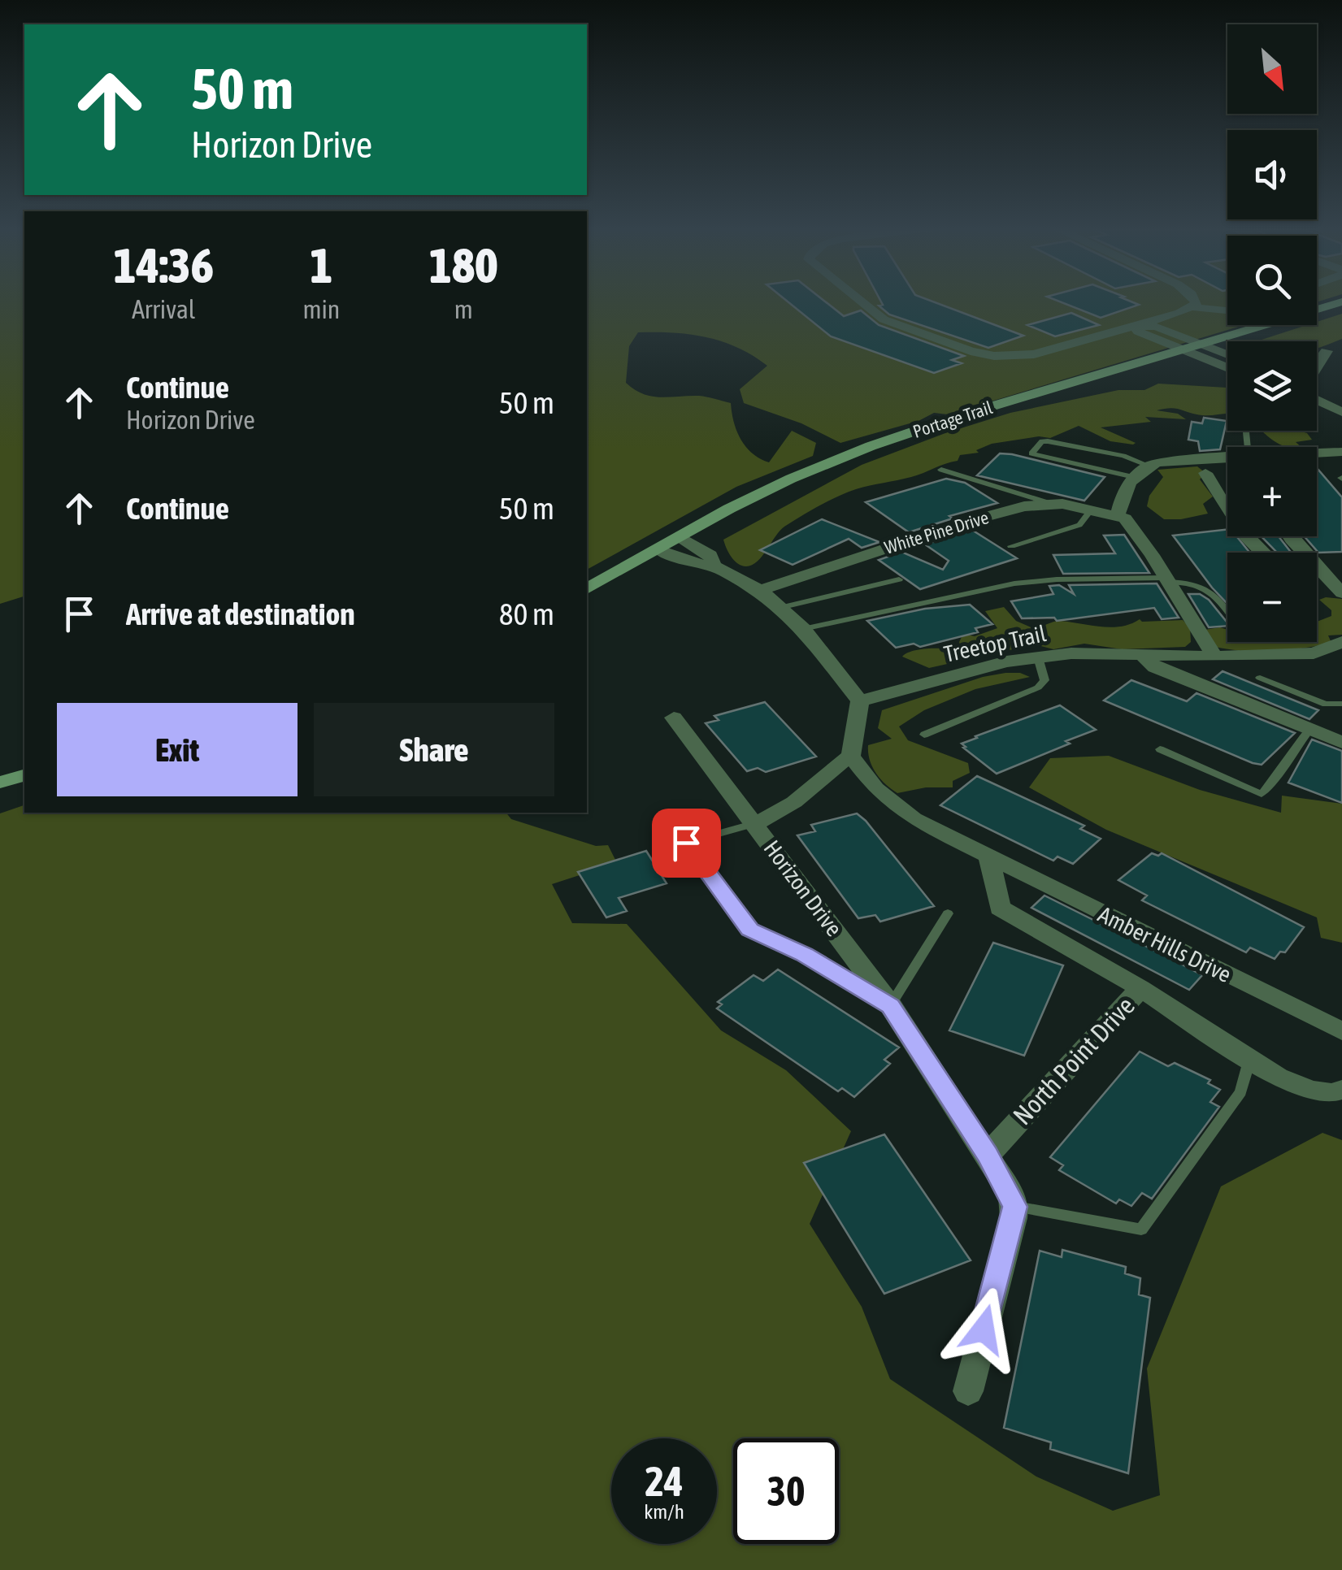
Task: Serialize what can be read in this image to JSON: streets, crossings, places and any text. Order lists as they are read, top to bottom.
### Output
{
  "streets": {
    "main road": ["Portage Trail"],
    "street": [
      "White Pine Drive",
      "Treetop Trail",
      "Horizon Drive",
      "Amber Hills Drive",
      "North Point Drive"
    ]
  },
  "crossings": [
    ["Horizon Drive", "Amber Hills Drive"],
    ["Horizon Drive", "North Point Drive"],
    ["Amber Hills Drive", "North Point Drive"]
  ],
  "north": "bottom right",
  "page": {
    "map_buttons": ["+", "−"],
    "turn": ["50 m", "Horizon Drive"],
    "eta": [
      "14:36",
      "Arrival",
      "1",
      "min",
      "180",
      "m"
    ],
    "list": [
      {
        "name": "Continue",
        "note": "Horizon Drive",
        "value": "50 m"
      },
      {
        "name": "Continue",
        "value": "50 m"
      },
      {
        "name": "Arrive at destination",
        "value": "80 m"
      }
    ],
    "buttons": ["Exit", "Share"],
    "speed": "24 km/h",
    "limit": "30"
  }
}
